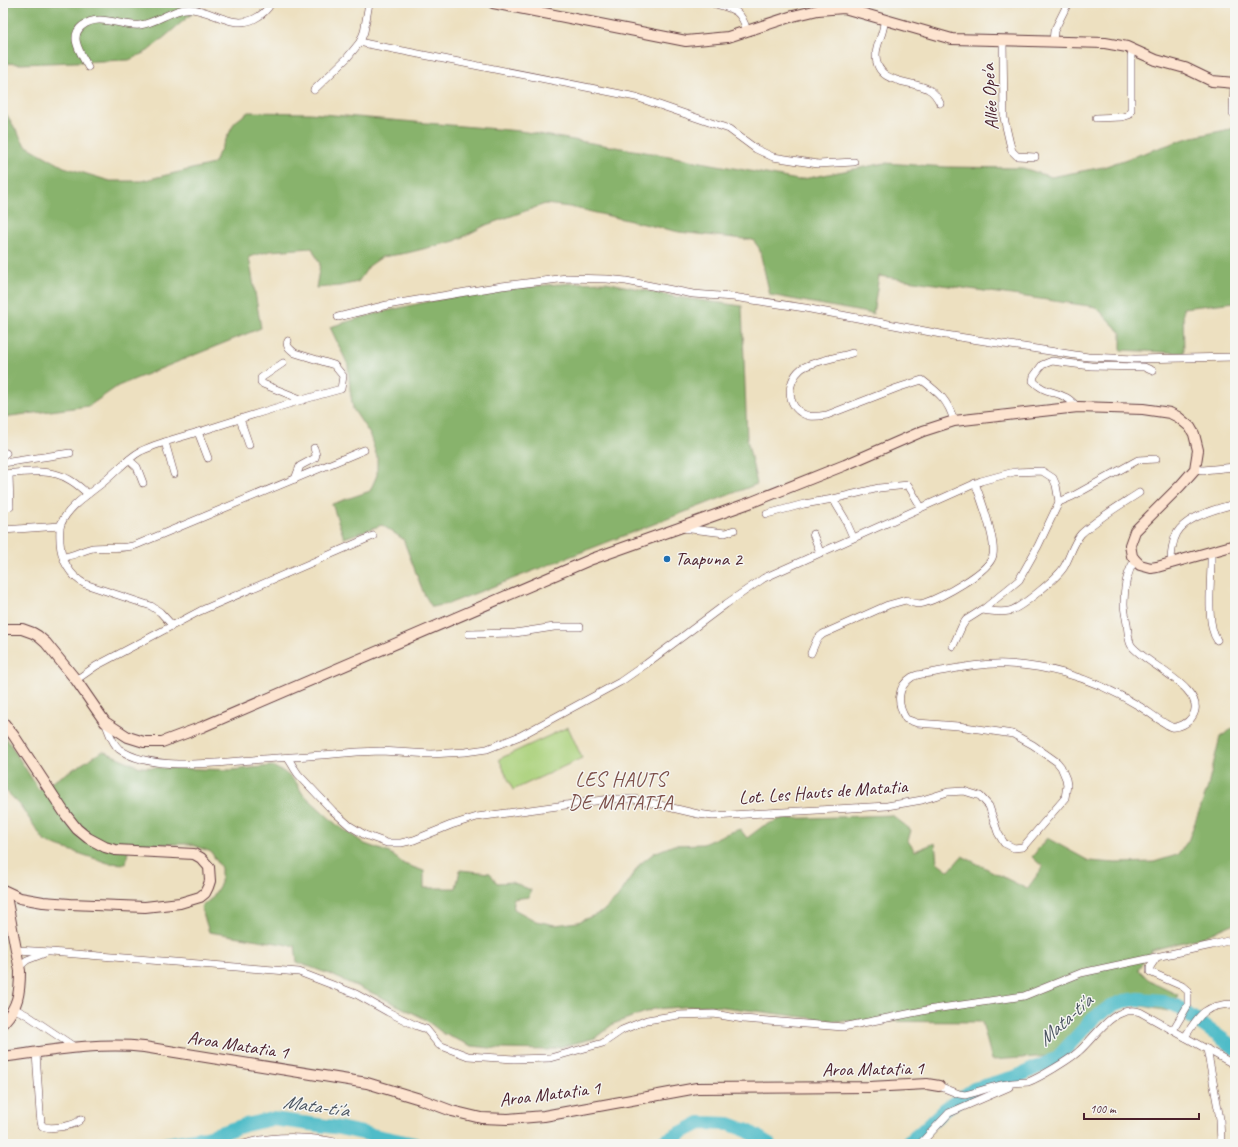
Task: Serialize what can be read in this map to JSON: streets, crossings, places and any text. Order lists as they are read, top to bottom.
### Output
{
  "streets": {
    "main road": ["Aroa Matatia 1"],
    "street": ["Allée Ope'a", "Lot. Les Hauts de Matatia"]
  },
  "districts": ["LES HAUTS DE MATATIA"],
  "water": ["Mata-ti'a"],
  "places": ["Taapuna 2"],
  "scale_bar": "100 m"
}
